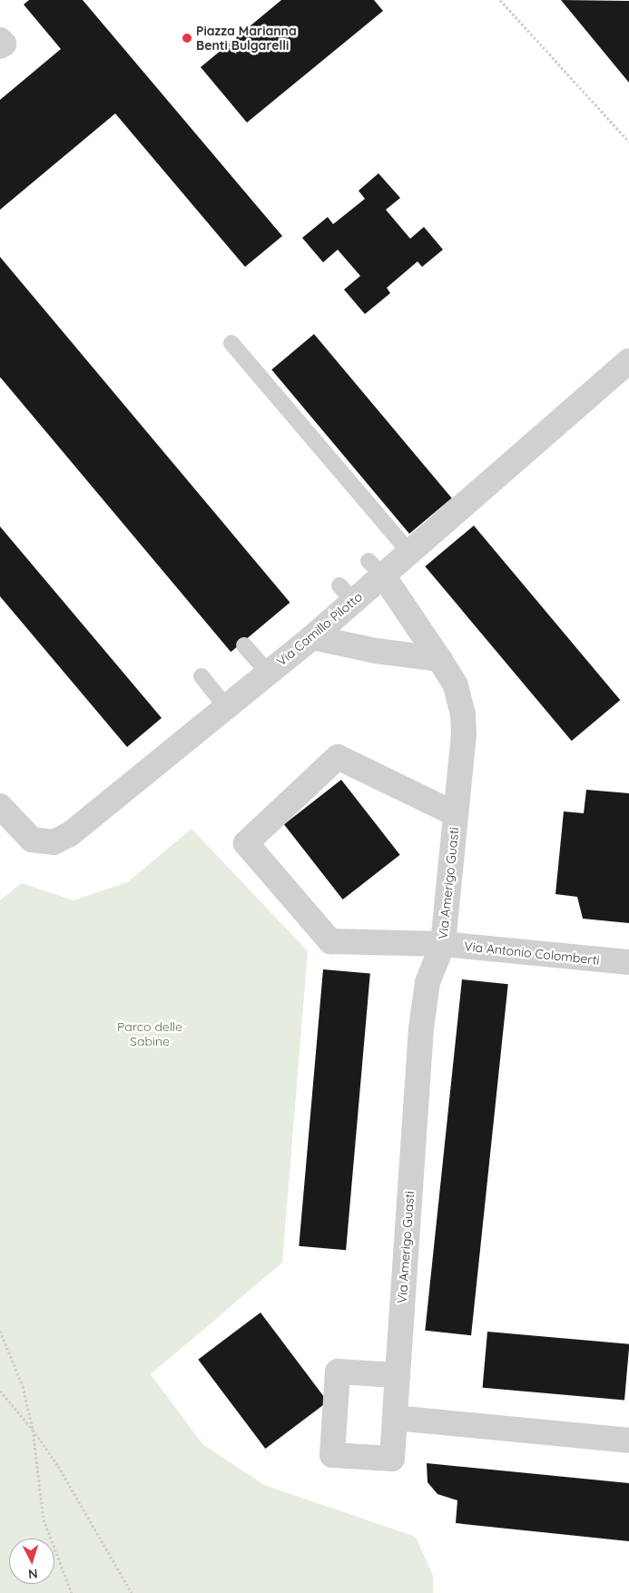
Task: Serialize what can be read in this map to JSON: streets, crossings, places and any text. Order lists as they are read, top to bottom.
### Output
{
  "streets": {
    "street": ["Via Camillo Pilotto", "Via Amerigo Guasti", "Via Antonio Colomberti"]
  },
  "crossings": [
    ["Via Camillo Pilotto", "Via Amerigo Guasti"],
    ["Via Amerigo Guasti", "Via Antonio Colomberti"]
  ],
  "parks": ["Parco delle Sabine"],
  "places": ["Piazza Marianna Benti Bulgarelli"],
  "north": "bottom"
}
